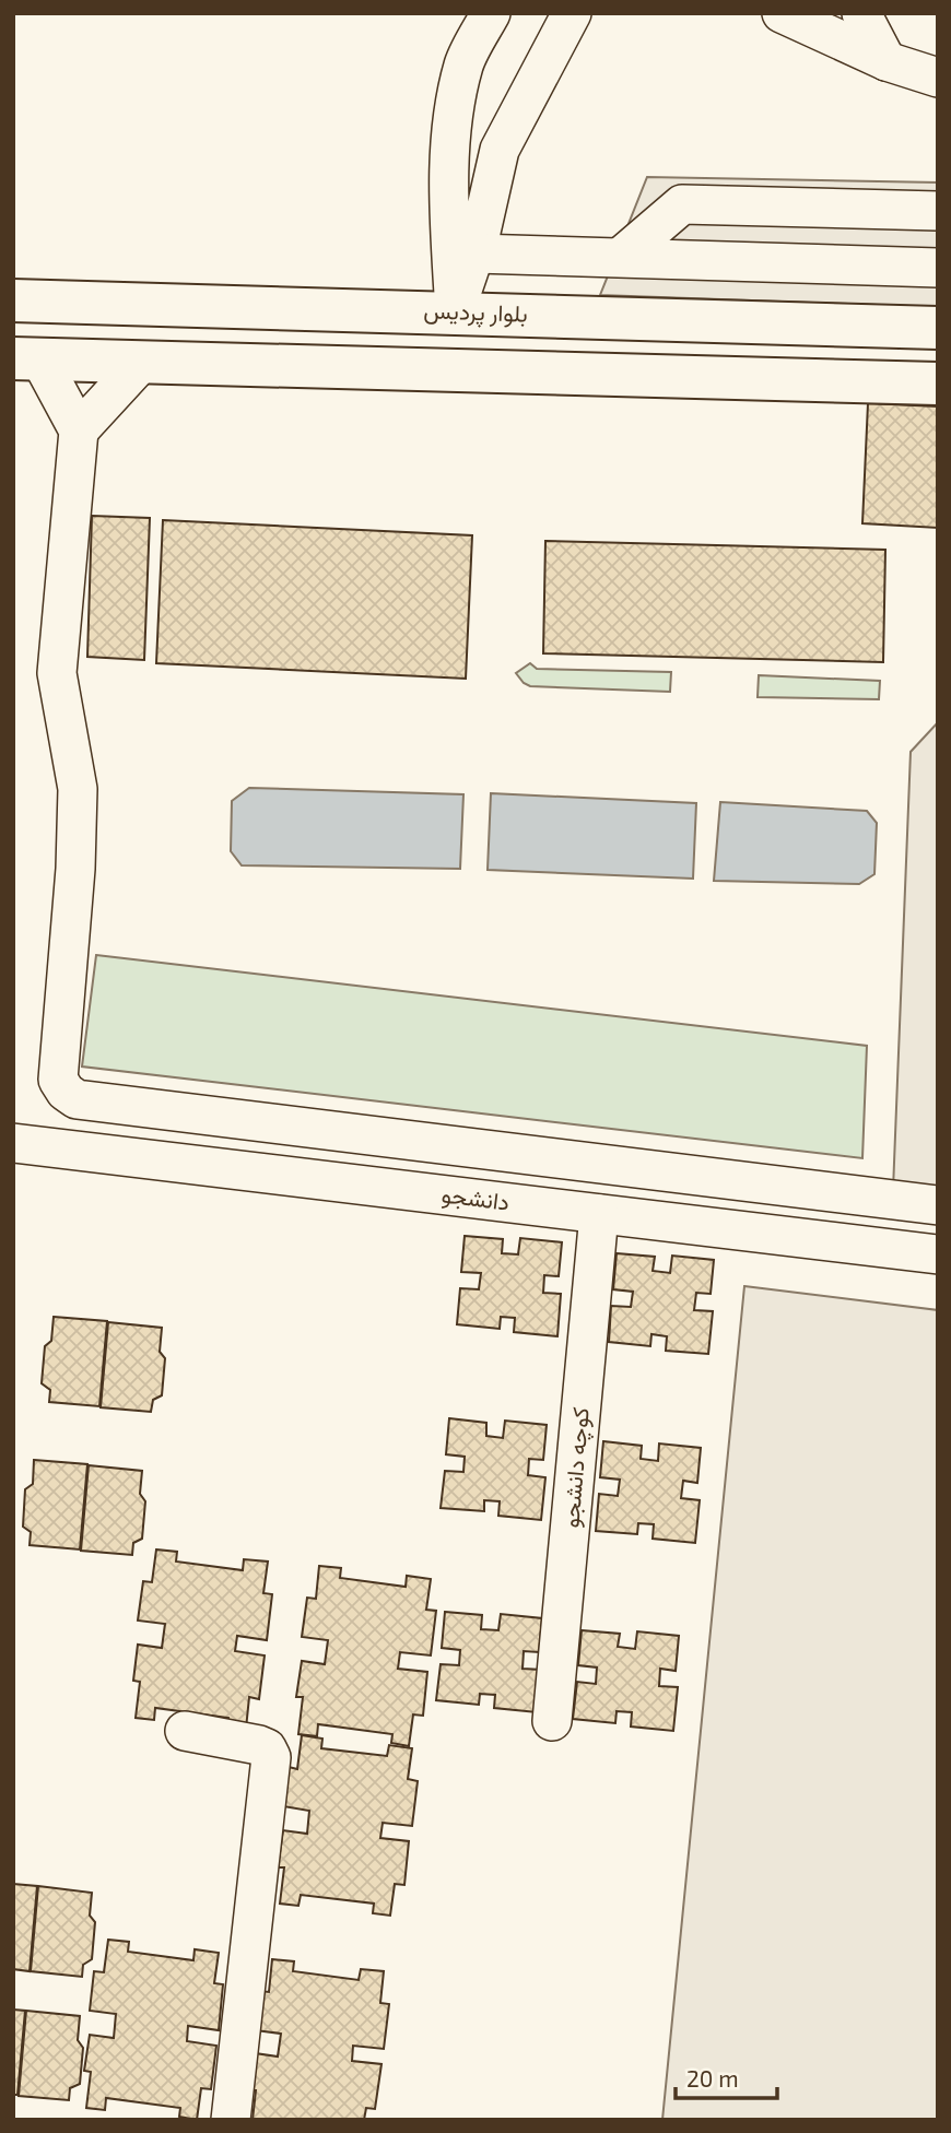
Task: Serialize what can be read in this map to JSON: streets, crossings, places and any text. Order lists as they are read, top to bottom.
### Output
{
  "streets": {
    "main road": ["بلوار پردیس"],
    "street": ["دانشجو", "کوچه دانشجو"]
  },
  "crossings": [
    ["دانشجو", "کوچه دانشجو"]
  ],
  "scale_bar": "20 m"
}
